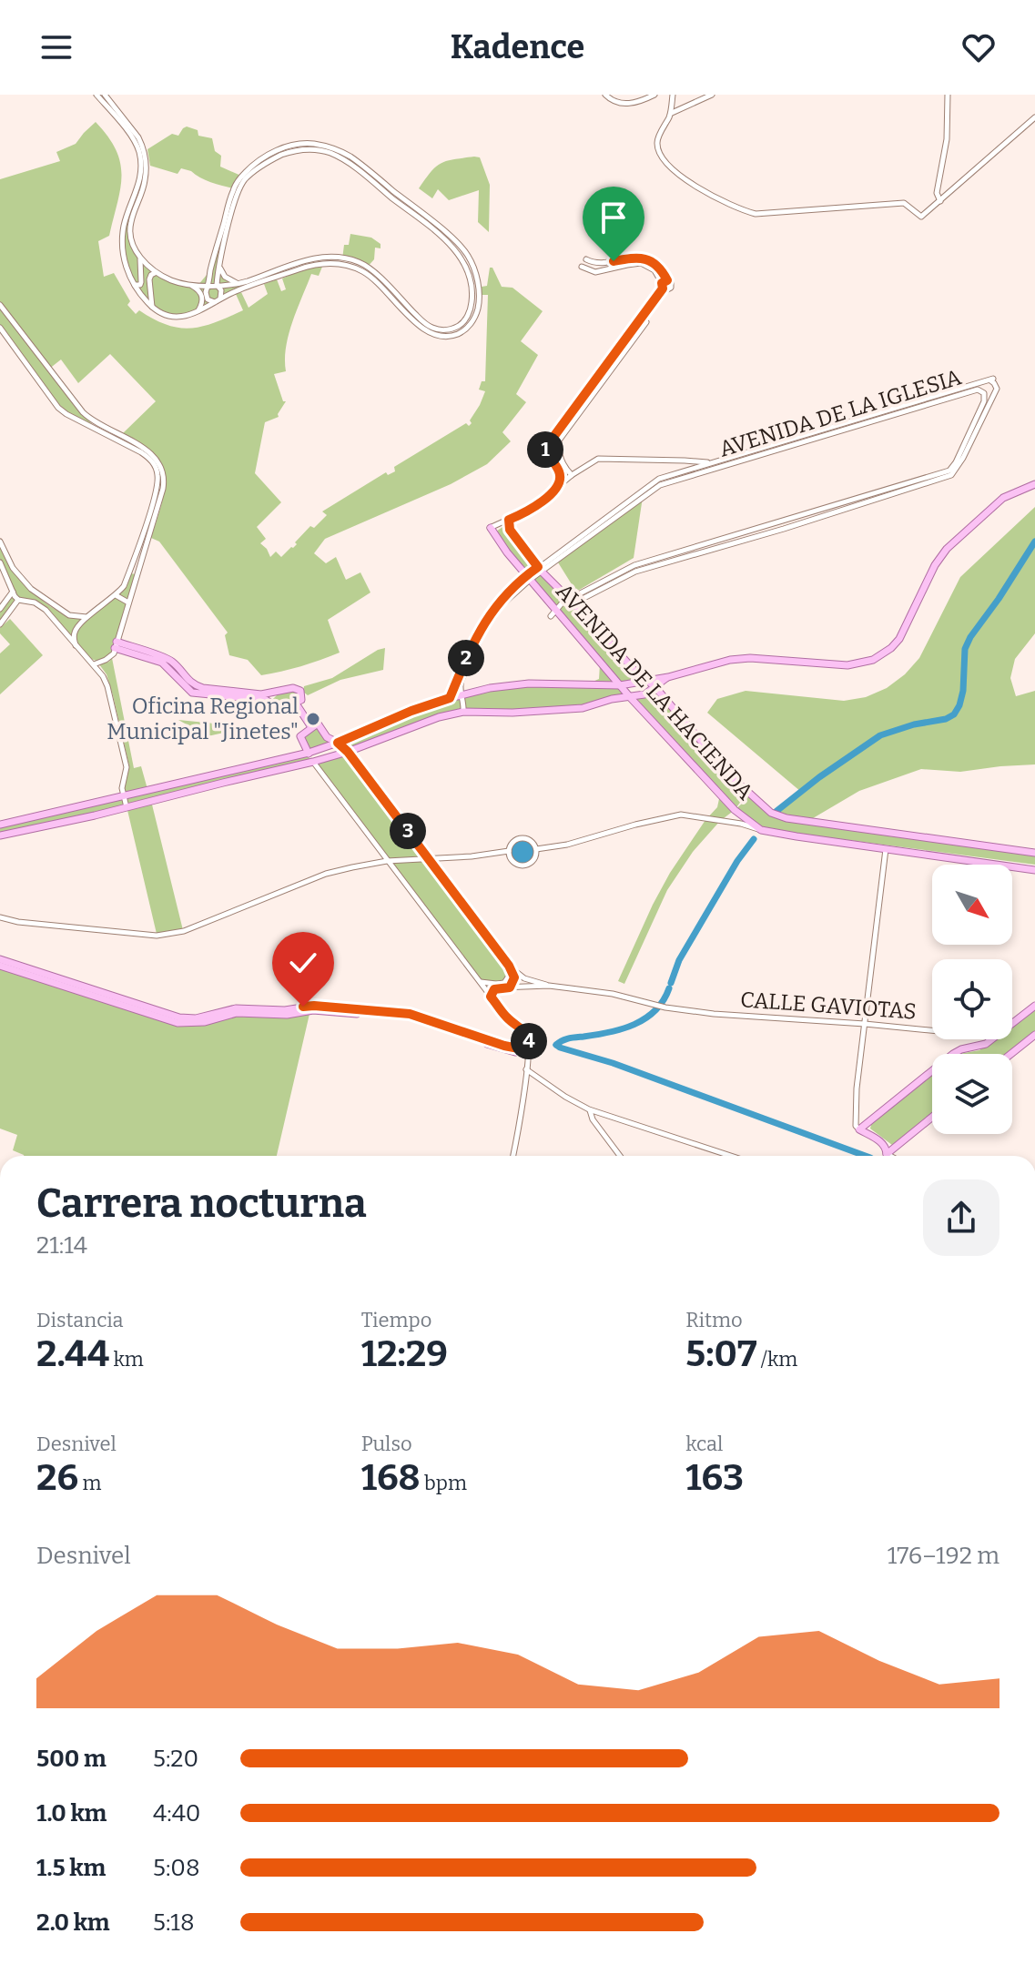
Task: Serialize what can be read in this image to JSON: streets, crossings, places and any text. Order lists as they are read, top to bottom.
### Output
{
  "streets": {
    "main road": ["AVENIDA DE LA HACIENDA"],
    "street": ["AVENIDA DE LA IGLESIA", "CALLE GAVIOTAS"]
  },
  "crossings": [
    ["AVENIDA DE LA IGLESIA", "AVENIDA DE LA HACIENDA"]
  ],
  "places": ["Oficina Regional Municipal \"Jinetes\""],
  "north": "bottom right",
  "page": {
    "header": "Kadence",
    "pins": [
      "1",
      "2",
      "3",
      "4"
    ],
    "heading": ["Carrera nocturna", "21:14"],
    "stats": [
      ["Distancia", "2.44 km"],
      ["Tiempo", "12:29"],
      ["Ritmo", "5:07 /km"],
      ["Desnivel", "26 m"],
      ["Pulso", "168 bpm"],
      ["kcal", "163"]
    ],
    "chart": ["Desnivel", "176–192 m"],
    "list": [
      {
        "name": "500 m",
        "note": "5:20"
      },
      {
        "name": "1.0 km",
        "note": "4:40"
      },
      {
        "name": "1.5 km",
        "note": "5:08"
      },
      {
        "name": "2.0 km",
        "note": "5:18"
      }
    ]
  }
}
